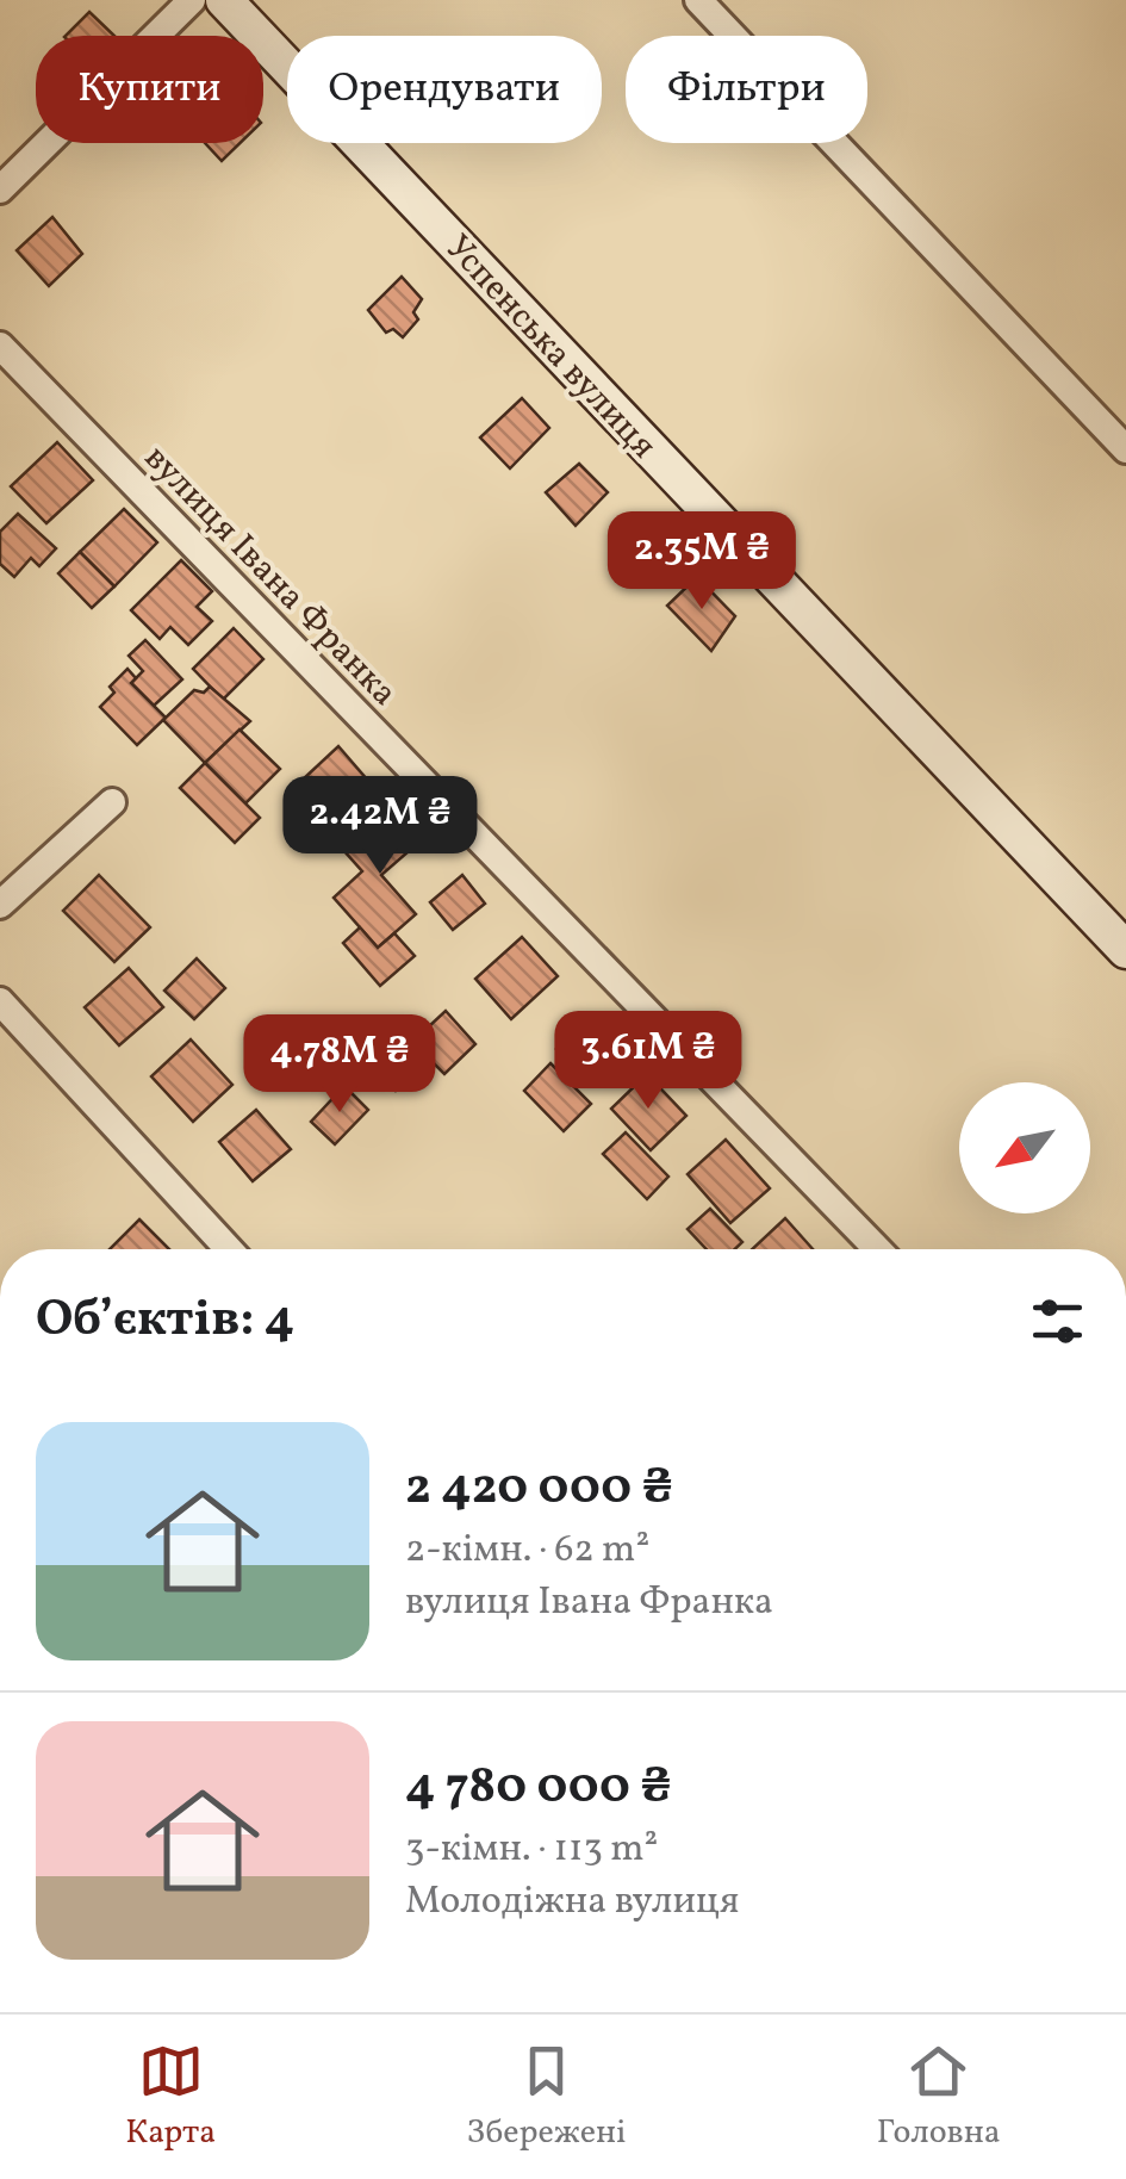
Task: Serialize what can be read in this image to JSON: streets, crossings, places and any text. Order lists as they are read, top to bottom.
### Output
{
  "streets": {
    "street": ["Успенська вулиця", "вулиця Івана Франка"]
  },
  "north": "bottom left",
  "page": {
    "chip": ["Купити", "Орендувати", "Фільтри"],
    "price": [
      "2.35M ₴",
      "2.42M ₴",
      "3.61M ₴",
      "4.78M ₴"
    ],
    "heading": "Об’єктів: 4",
    "list": [
      {
        "name": "2 420 000 ₴",
        "note": "2-кімн. · 62 m² · вулиця Івана Франка"
      },
      {
        "name": "4 780 000 ₴",
        "note": "3-кімн. · 113 m² · Молодіжна вулиця"
      }
    ],
    "tabs": ["Карта", "Збережені", "Головна"]
  }
}
